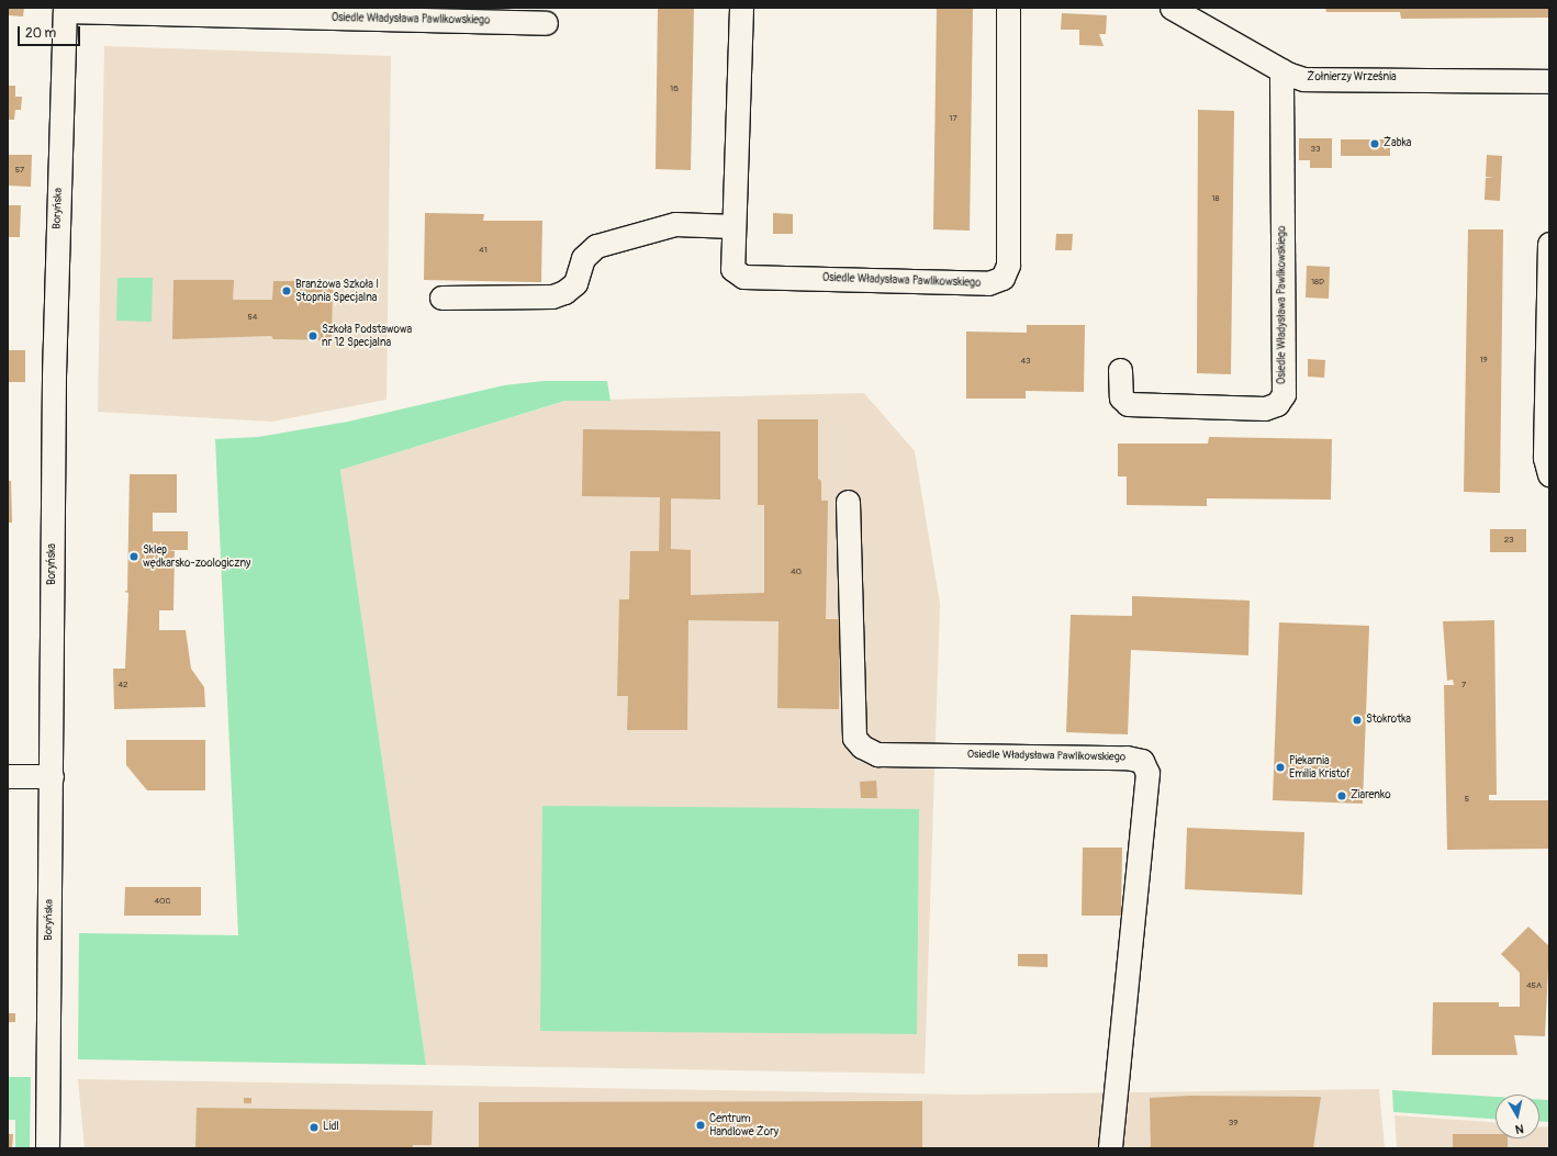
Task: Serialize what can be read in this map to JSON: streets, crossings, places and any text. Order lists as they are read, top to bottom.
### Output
{
  "streets": {
    "street": ["Osiedle Władysława Pawlikowskiego", "Żołnierzy Września", "Boryńska"]
  },
  "crossings": [
    ["Osiedle Władysława Pawlikowskiego", "Żołnierzy Września"],
    ["Osiedle Władysława Pawlikowskiego", "Boryńska"]
  ],
  "places": [
    "Żabka",
    "Branżowa Szkoła I Stopnia Specjalna",
    "Szkoła Podstawowa nr 12 Specjalna",
    "Sklep wędkarsko-zoologiczny",
    "Stokrotka",
    "Piekarnia Emilia Kristof",
    "Ziarenko",
    "Centrum Handlowe Żory",
    "Lidl"
  ],
  "house_numbers": [
    "16",
    "17",
    "33",
    "57",
    "18",
    "41",
    "18D",
    "54",
    "19",
    "43",
    "23",
    "40",
    "42",
    "7",
    "5",
    "40C",
    "45A",
    "39"
  ],
  "scale_bar": "20 m",
  "north": "bottom"
}
